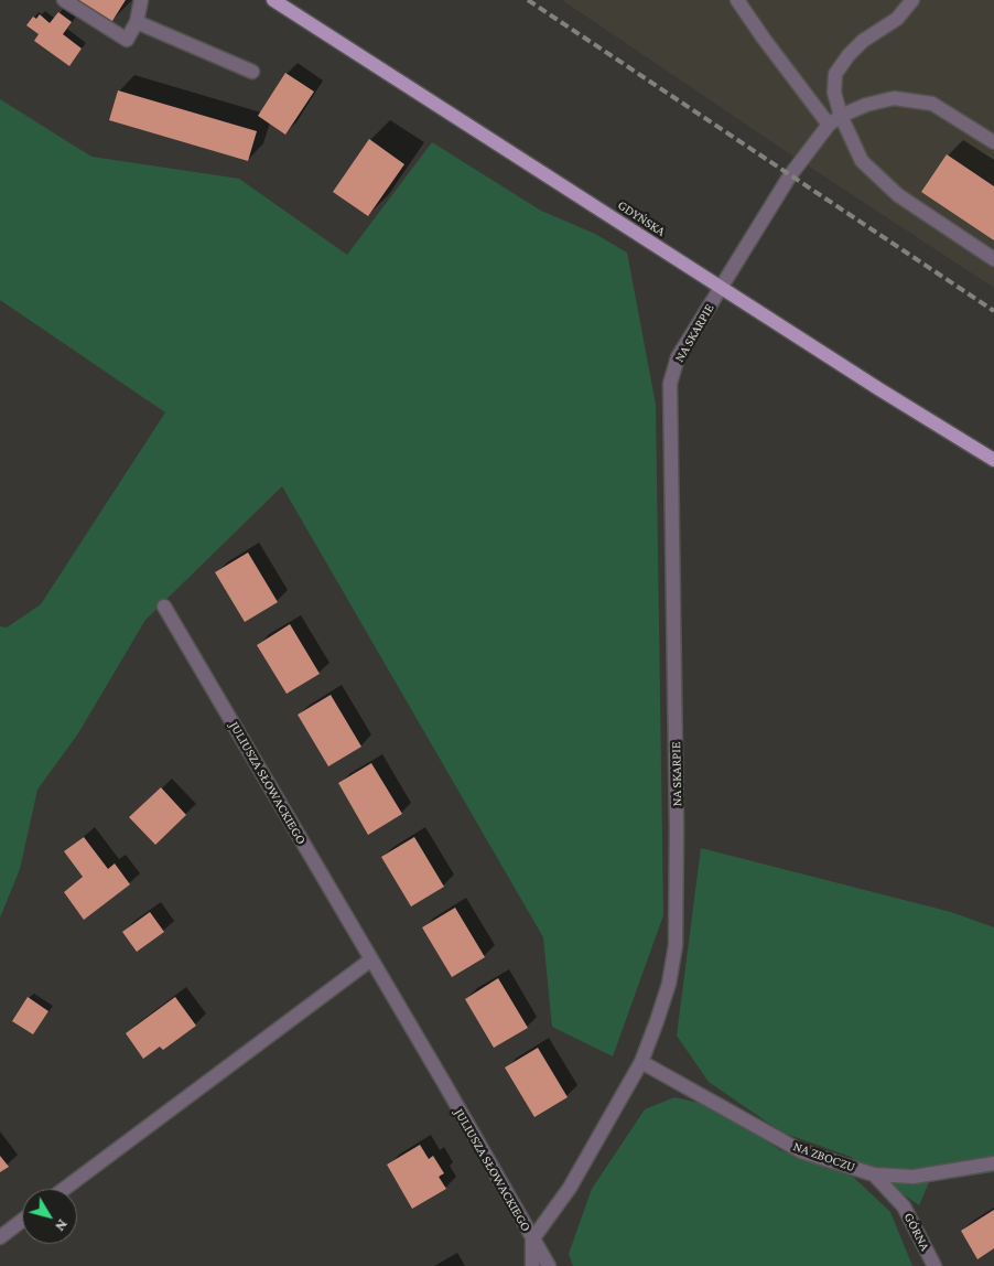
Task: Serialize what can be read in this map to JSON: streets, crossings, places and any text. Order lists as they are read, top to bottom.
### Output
{
  "streets": {
    "main road": ["GDYŃSKA"],
    "street": [
      "NA SKARPIE",
      "JULIUSZA SŁOWACKIEGO",
      "NA ZBOCZU",
      "GÓRNA"
    ]
  },
  "crossings": [
    ["GDYŃSKA", "NA SKARPIE"],
    ["NA SKARPIE", "JULIUSZA SŁOWACKIEGO"],
    ["NA SKARPIE", "NA ZBOCZU"],
    ["NA ZBOCZU", "GÓRNA"]
  ],
  "north": "bottom right"
}
